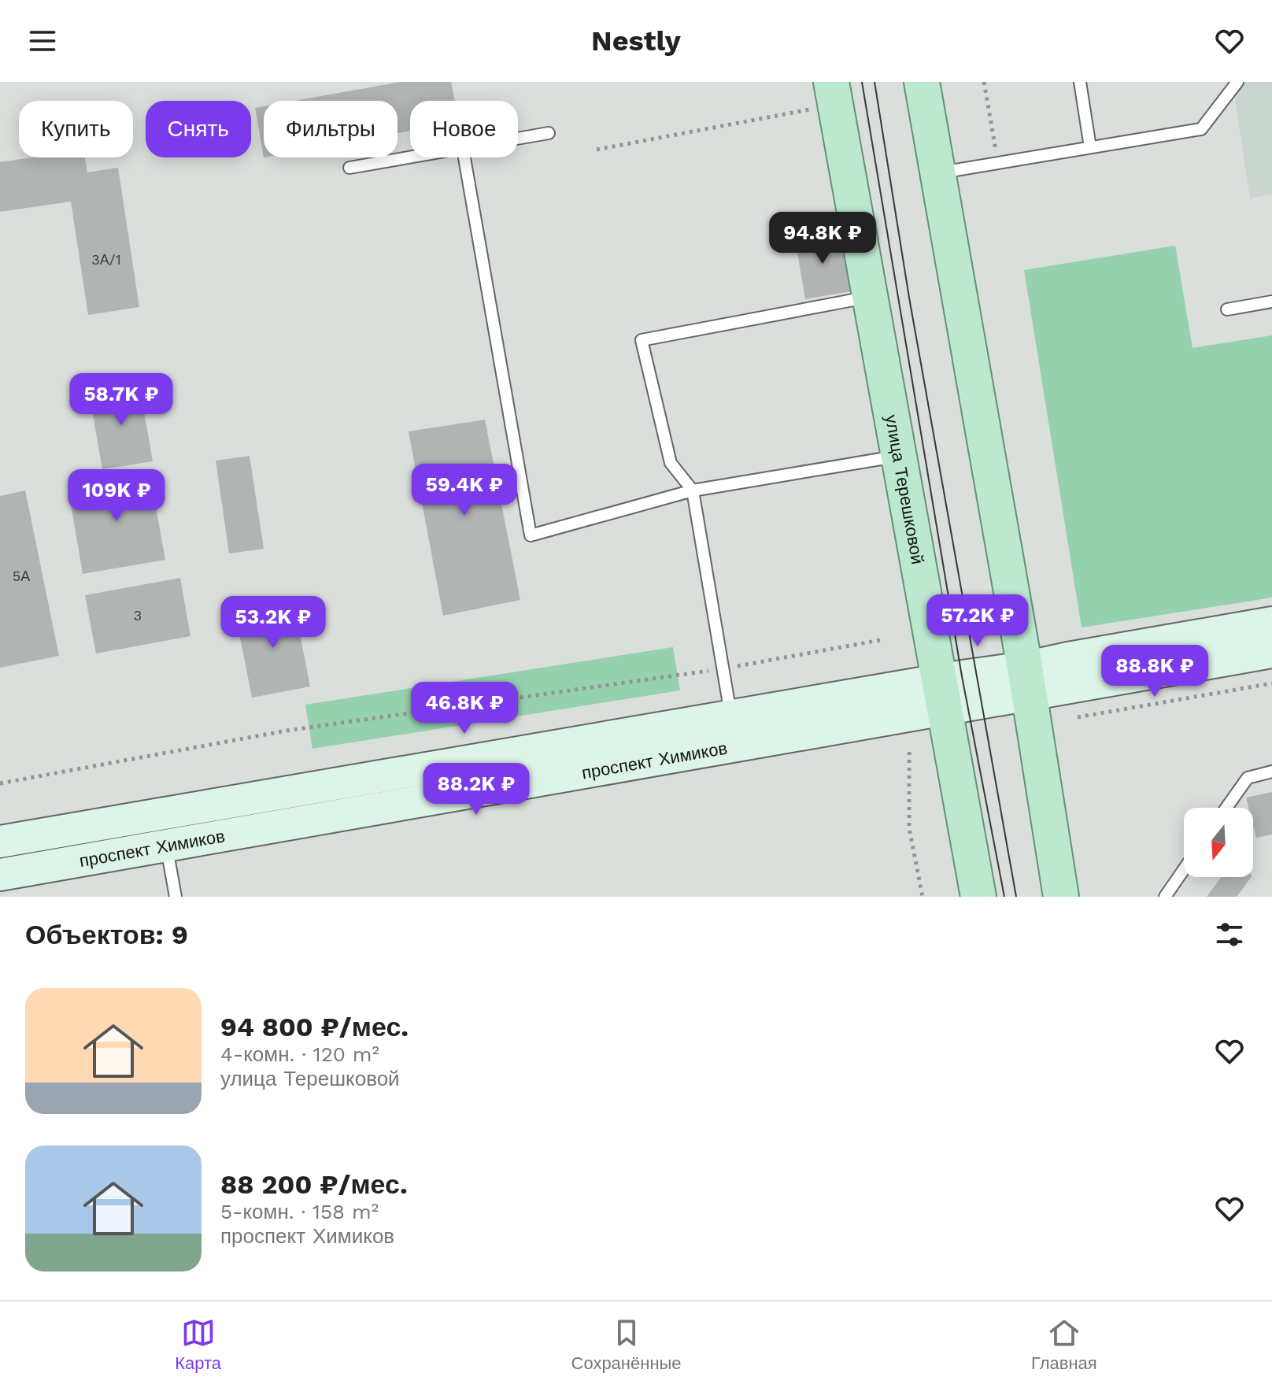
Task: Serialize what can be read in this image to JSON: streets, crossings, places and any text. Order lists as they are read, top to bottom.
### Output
{
  "streets": {
    "main road": ["улица Терешковой", "проспект Химиков"]
  },
  "crossings": [
    ["улица Терешковой", "проспект Химиков"]
  ],
  "house_numbers": ["3А/1", "5А", "3"],
  "north": "bottom",
  "page": {
    "header": "Nestly",
    "chip": [
      "Купить",
      "Снять",
      "Фильтры",
      "Новое"
    ],
    "price": [
      "94.8K ₽",
      "58.7K ₽",
      "59.4K ₽",
      "109K ₽",
      "57.2K ₽",
      "53.2K ₽",
      "88.8K ₽",
      "46.8K ₽",
      "88.2K ₽"
    ],
    "heading": "Объектов: 9",
    "list": [
      {
        "name": "94 800 ₽/мес.",
        "note": "4-комн. · 120 m² · улица Терешковой"
      },
      {
        "name": "88 200 ₽/мес.",
        "note": "5-комн. · 158 m² · проспект Химиков"
      }
    ],
    "tabs": ["Карта", "Сохранённые", "Главная"]
  }
}
